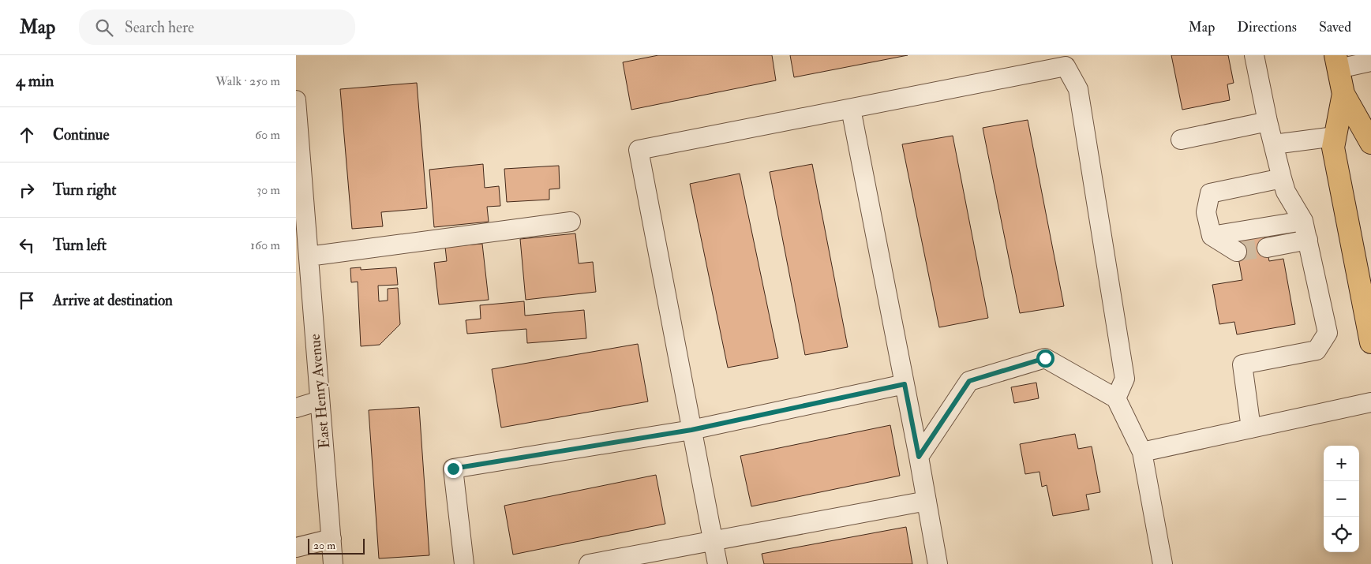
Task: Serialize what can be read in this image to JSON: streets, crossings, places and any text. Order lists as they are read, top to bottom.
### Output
{
  "streets": {
    "street": ["East Henry Avenue"]
  },
  "scale_bar": "20 m",
  "page": {
    "header": "Map",
    "search": "Search here",
    "nav": ["Map", "Directions", "Saved"],
    "heading": ["4 min", "Walk · 250 m"],
    "list": [
      ["Continue", "60 m"],
      ["Turn right", "30 m"],
      ["Turn left", "160 m"],
      "Arrive at destination"
    ],
    "map_buttons": ["+", "−"],
    "scale": "20 m"
  }
}
